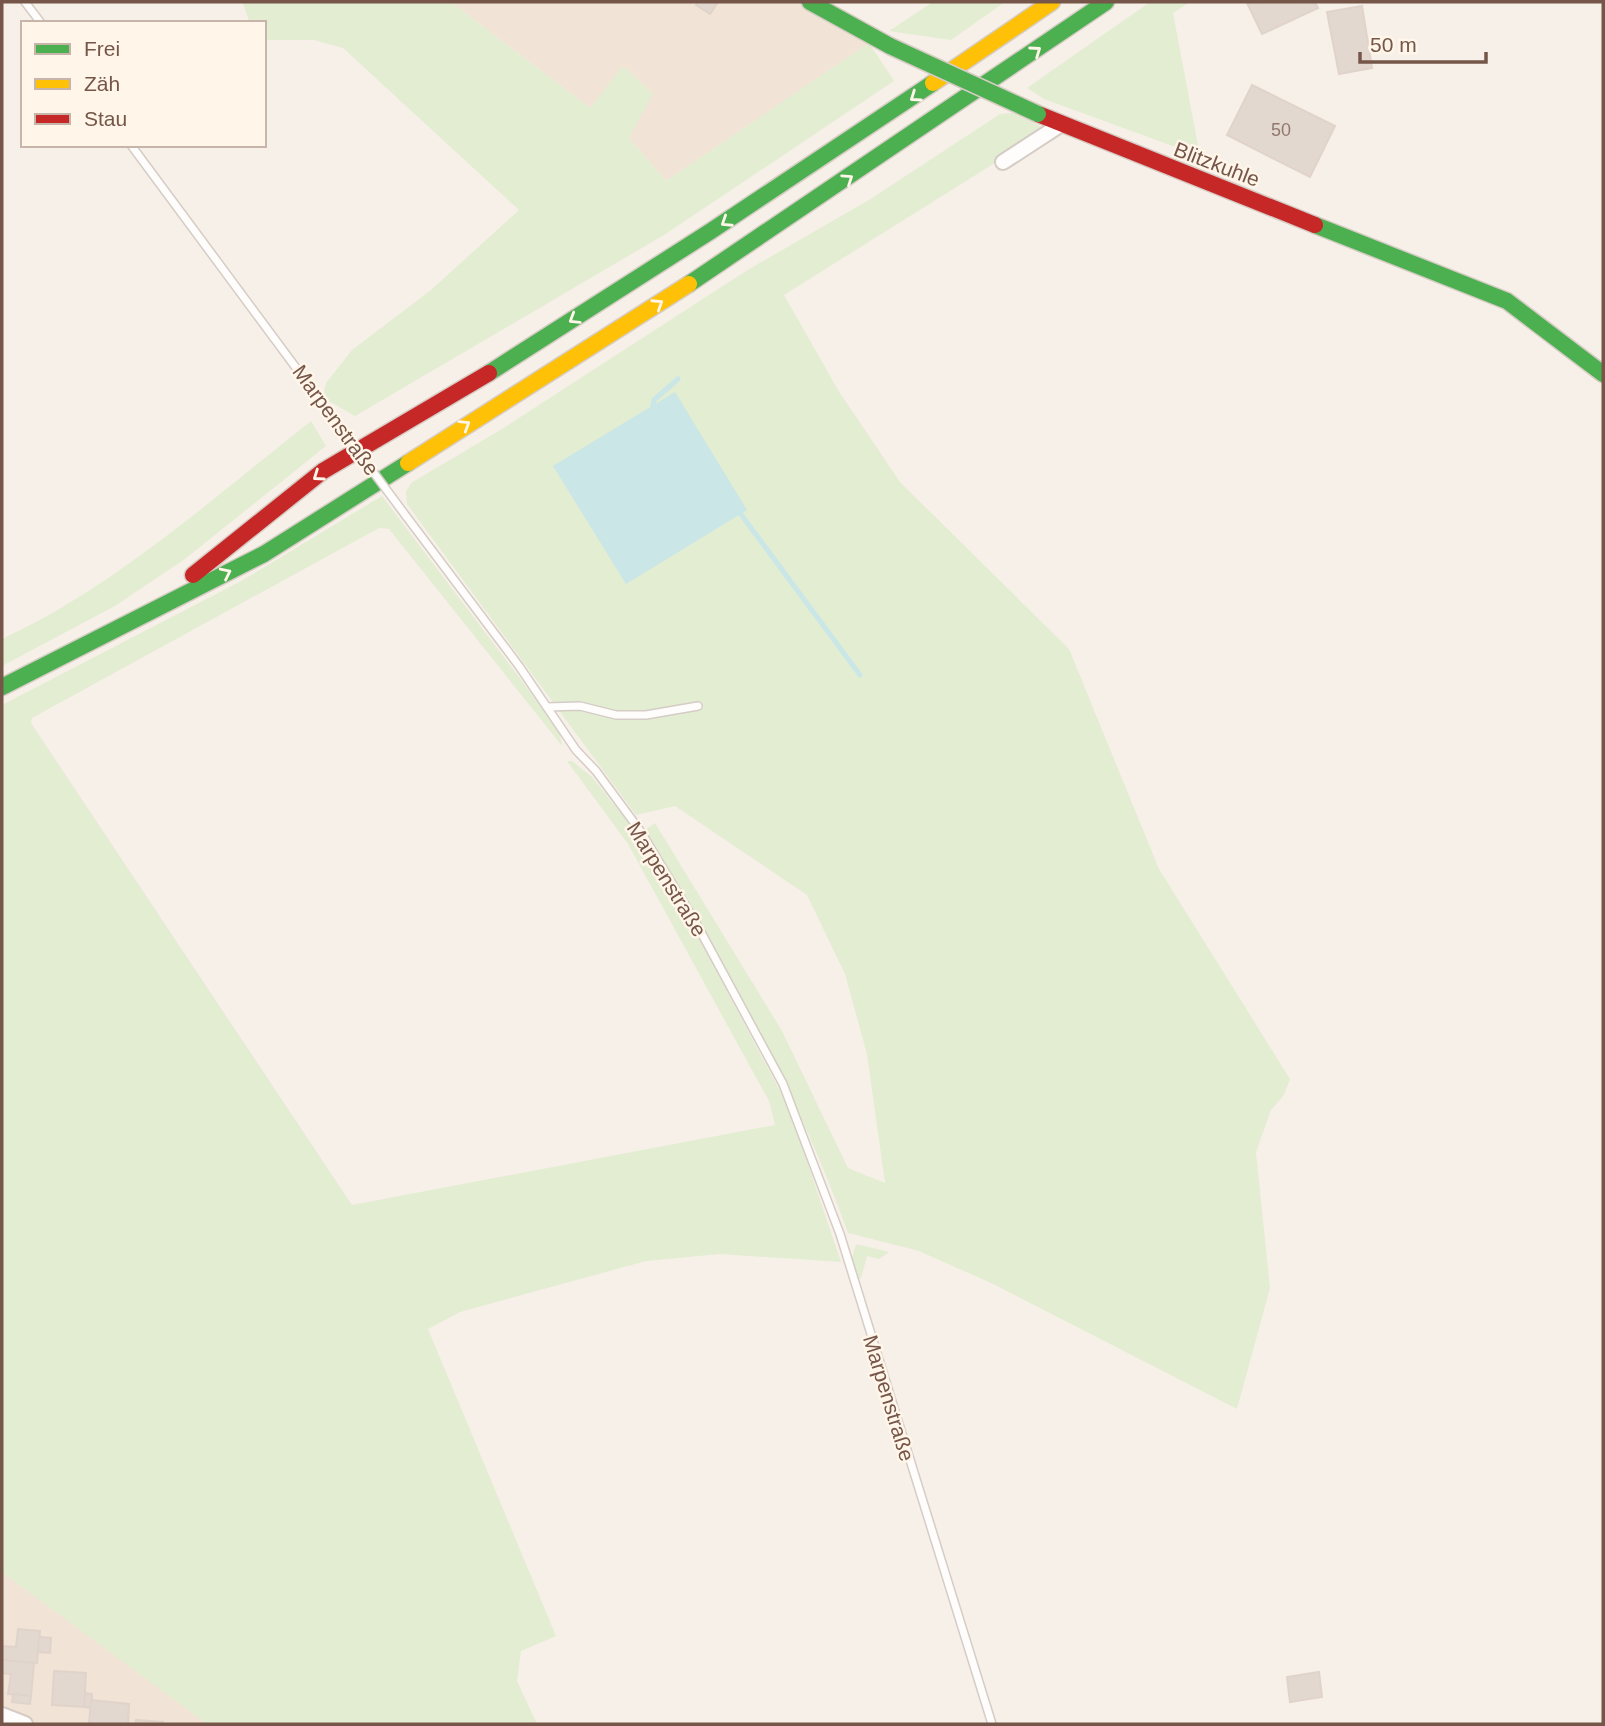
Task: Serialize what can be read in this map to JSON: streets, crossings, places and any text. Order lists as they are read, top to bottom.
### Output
{
  "streets": {
    "main road": ["Blitzkuhle"],
    "lane": ["Marpenstraße"]
  },
  "house_numbers": ["50"],
  "legend": ["Frei", "Zäh", "Stau"],
  "scale_bar": "50 m"
}
